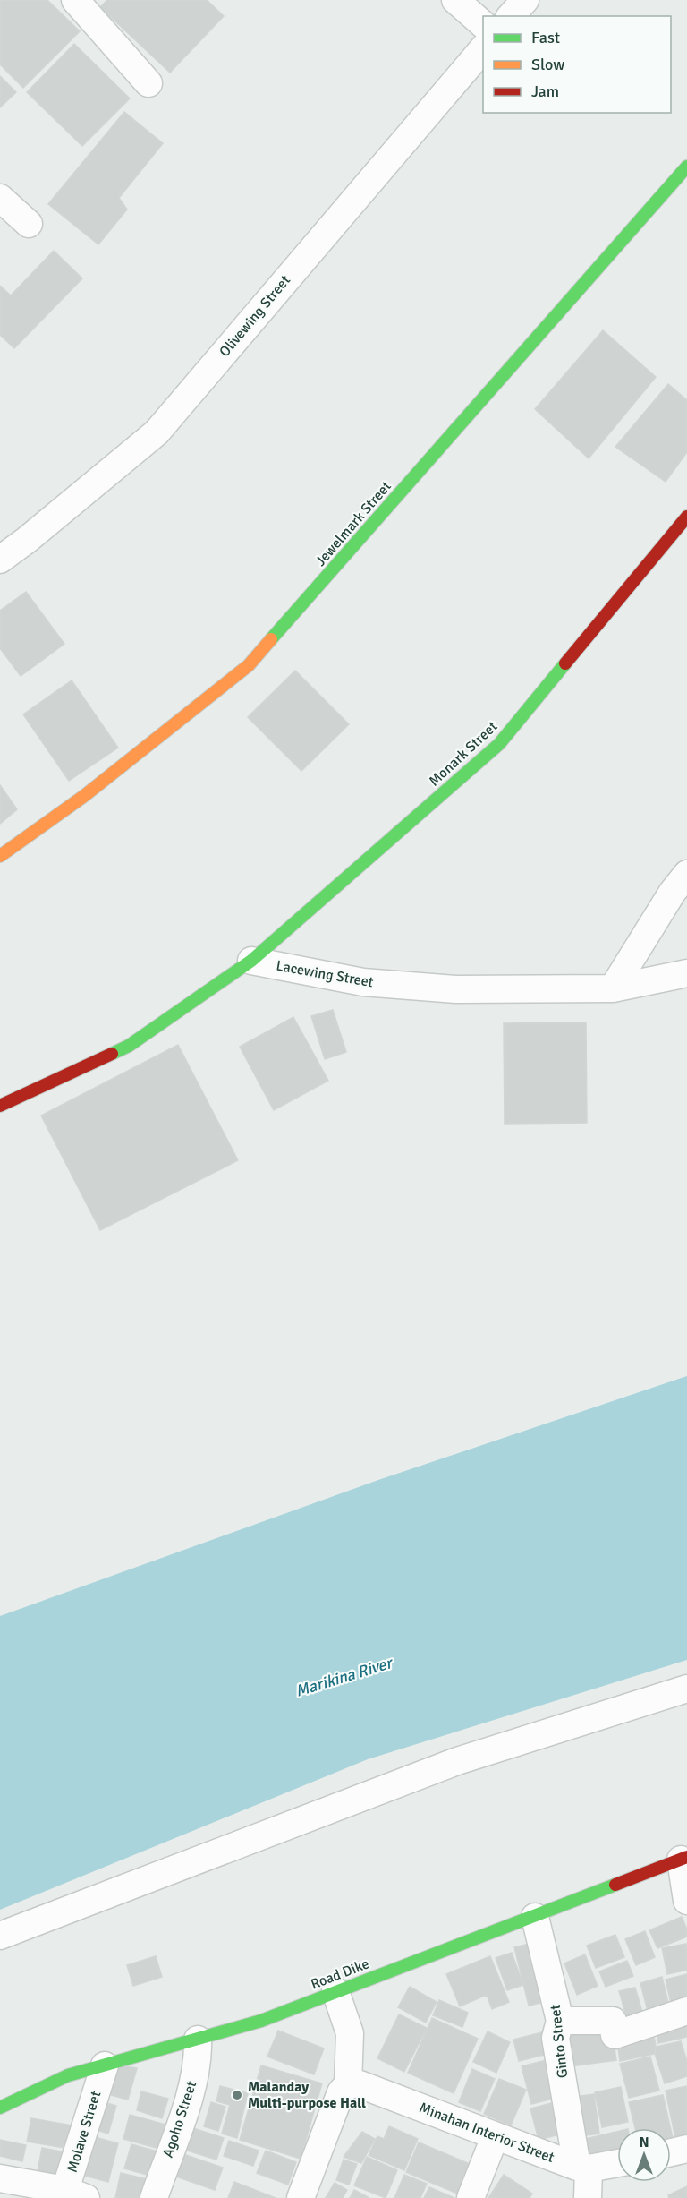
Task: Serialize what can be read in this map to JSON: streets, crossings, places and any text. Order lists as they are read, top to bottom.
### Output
{
  "streets": {
    "street": [
      "Olivewing Street",
      "Jewelmark Street",
      "Monark Street",
      "Lacewing Street",
      "Road Dike",
      "Ginto Street",
      "Agoho Street",
      "Molave Street",
      "Minahan Interior Street"
    ]
  },
  "crossings": [
    ["Monark Street", "Lacewing Street"],
    ["Road Dike", "Ginto Street"],
    ["Road Dike", "Agoho Street"],
    ["Road Dike", "Molave Street"],
    ["Ginto Street", "Minahan Interior Street"]
  ],
  "water": ["Marikina River"],
  "places": ["Malanday Multi-purpose Hall"],
  "legend": ["Fast", "Slow", "Jam"],
  "north": "top"
}
